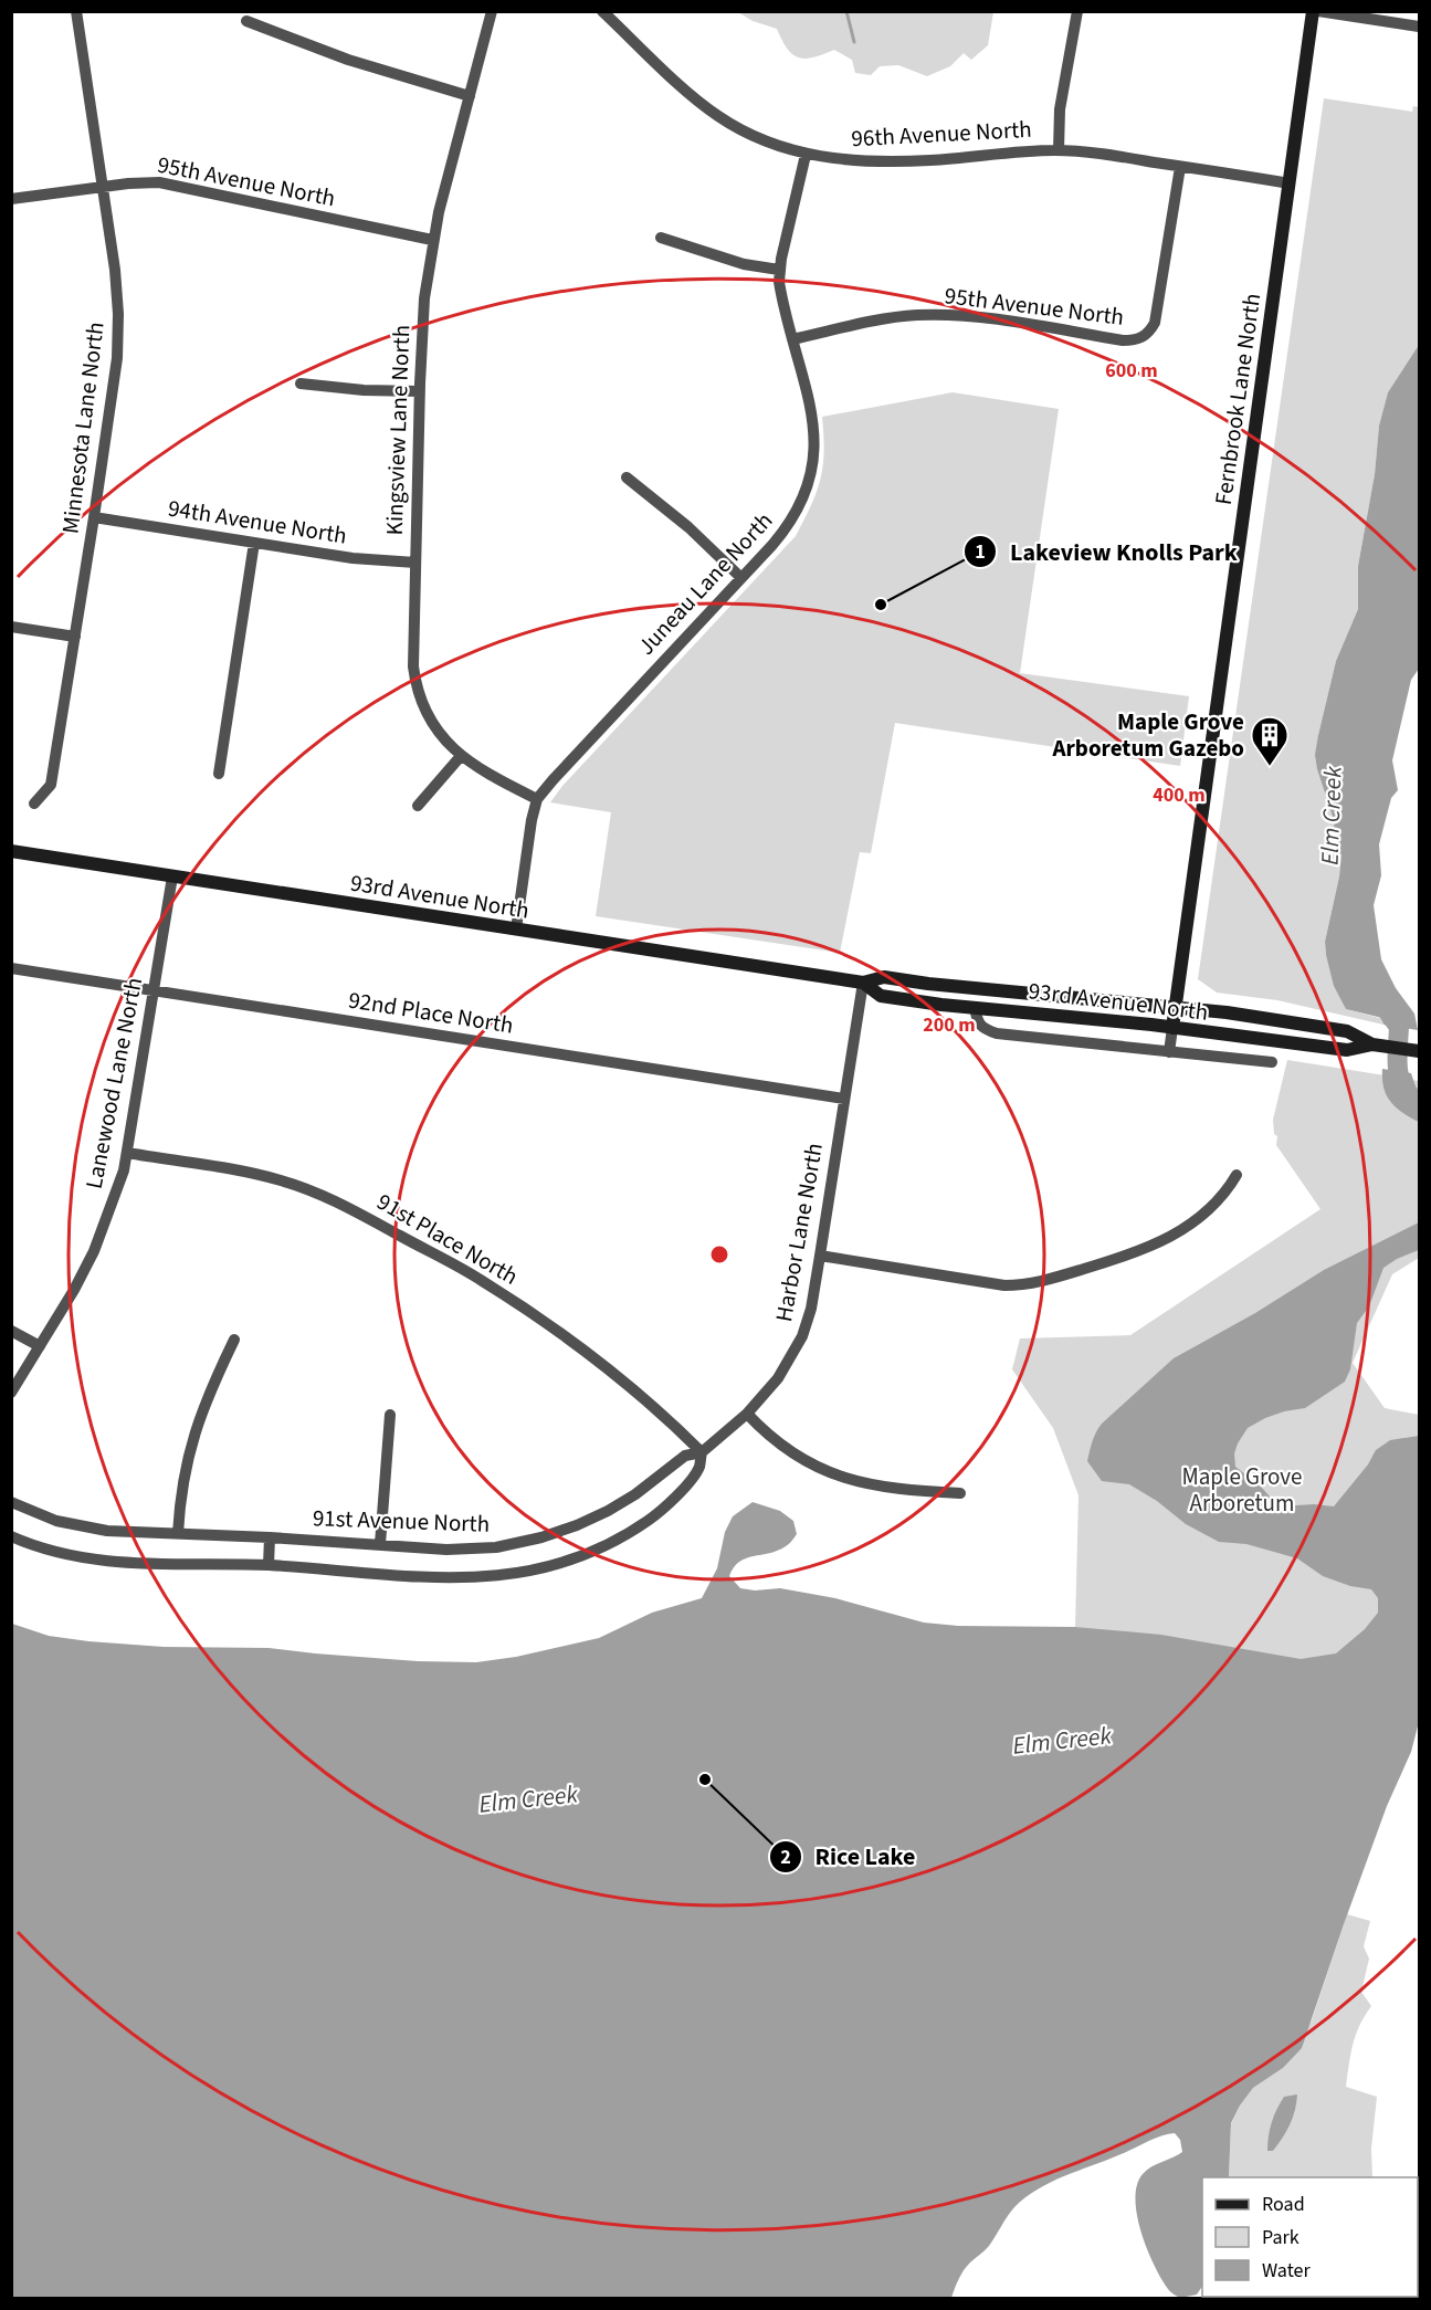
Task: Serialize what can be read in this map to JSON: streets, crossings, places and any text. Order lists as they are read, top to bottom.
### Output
{
  "streets": {
    "main road": ["Fernbrook Lane North", "93rd Avenue North"],
    "street": [
      "96th Avenue North",
      "95th Avenue North",
      "Minnesota Lane North",
      "Kingsview Lane North",
      "94th Avenue North",
      "Juneau Lane North",
      "92nd Place North",
      "Lanewood Lane North",
      "Harbor Lane North",
      "91st Place North",
      "91st Avenue North"
    ]
  },
  "crossings": [
    ["96th Avenue North", "95th Avenue North"],
    ["96th Avenue North", "Fernbrook Lane North"],
    ["96th Avenue North", "Juneau Lane North"],
    ["95th Avenue North", "Minnesota Lane North"],
    ["95th Avenue North", "Kingsview Lane North"],
    ["95th Avenue North", "Juneau Lane North"],
    ["Fernbrook Lane North", "93rd Avenue North"],
    ["Minnesota Lane North", "94th Avenue North"],
    ["Kingsview Lane North", "94th Avenue North"],
    ["Kingsview Lane North", "Juneau Lane North"],
    ["Juneau Lane North", "93rd Avenue North"],
    ["93rd Avenue North", "Lanewood Lane North"],
    ["93rd Avenue North", "Harbor Lane North"],
    ["92nd Place North", "Lanewood Lane North"],
    ["92nd Place North", "Harbor Lane North"],
    ["Lanewood Lane North", "91st Place North"],
    ["Harbor Lane North", "91st Place North"],
    ["Harbor Lane North", "91st Avenue North"],
    ["91st Place North", "91st Avenue North"]
  ],
  "water": ["Elm Creek"],
  "parks": ["Maple Grove Arboretum"],
  "places": {
    "other": ["Lakeview Knolls Park", "Rice Lake"],
    "building": ["Maple Grove Arboretum Gazebo"]
  },
  "legend": ["Road", "Park", "Water"],
  "rings": ["600 m", "400 m", "200 m"]
}
